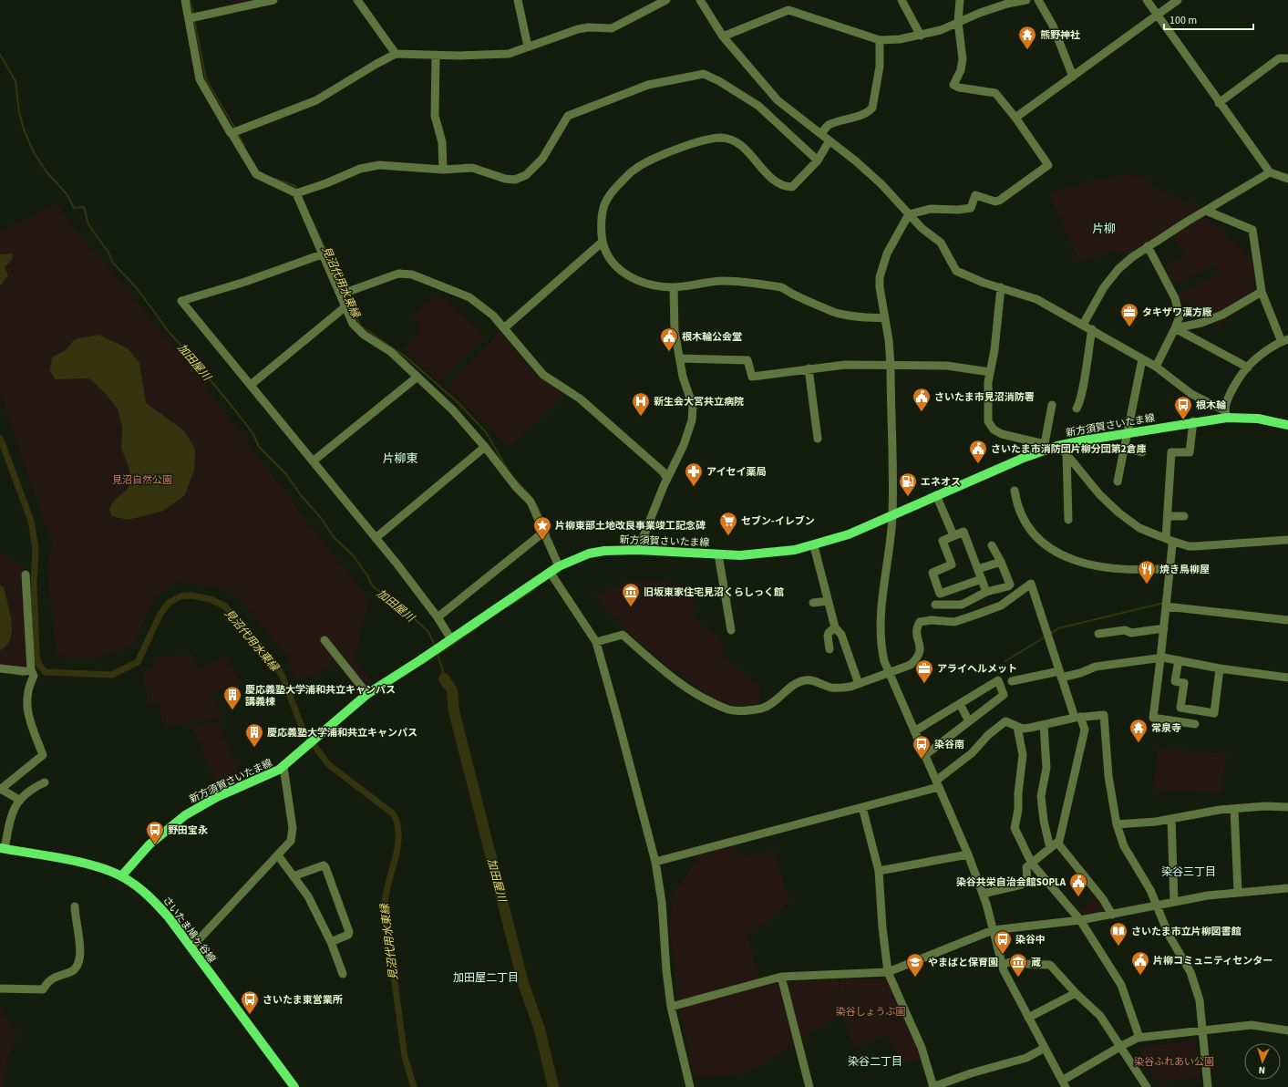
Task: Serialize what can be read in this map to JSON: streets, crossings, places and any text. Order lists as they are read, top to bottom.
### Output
{
  "streets": {
    "main road": ["新方須賀さいたま線", "さいたま鳩ヶ谷線"]
  },
  "crossings": [
    ["新方須賀さいたま線", "さいたま鳩ヶ谷線"]
  ],
  "districts": [
    "片柳",
    "片柳東",
    "染谷三丁目",
    "加田屋二丁目",
    "染谷二丁目"
  ],
  "water": ["見沼代用水東縁", "加田屋川"],
  "parks": ["見沼自然公園", "染谷しょうぶ園", "染谷ふれあい公園"],
  "places": {
    "temple": ["熊野神社", "常泉寺"],
    "office": ["タキザワ漢方廠", "アライヘルメット"],
    "public building": [
      "根木輪公会堂",
      "さいたま市見沼消防署",
      "さいたま市消防団片柳分団第2倉庫",
      "染谷共栄自治会館SOPLA",
      "片柳コミュニティセンター"
    ],
    "hospital": ["新生会大宮共立病院"],
    "bus stop": [
      "根木輪",
      "染谷南",
      "野田宝永",
      "染谷中",
      "さいたま東営業所"
    ],
    "pharmacy": ["アイセイ薬局"],
    "fuel station": ["エネオス"],
    "supermarket": ["セブン-イレブン"],
    "place": ["片柳東部土地改良事業竣工記念碑"],
    "restaurant": ["焼き鳥柳屋"],
    "museum": ["旧坂東家住宅見沼くらしっく館", "蔵"],
    "building": ["慶応義塾大学浦和共立キャンパス 講義棟", "慶応義塾大学浦和共立キャンパス"],
    "library": ["さいたま市立片柳図書館"],
    "school or university": ["やまばと保育園"]
  },
  "scale_bar": "100 m",
  "north": "bottom"
}
